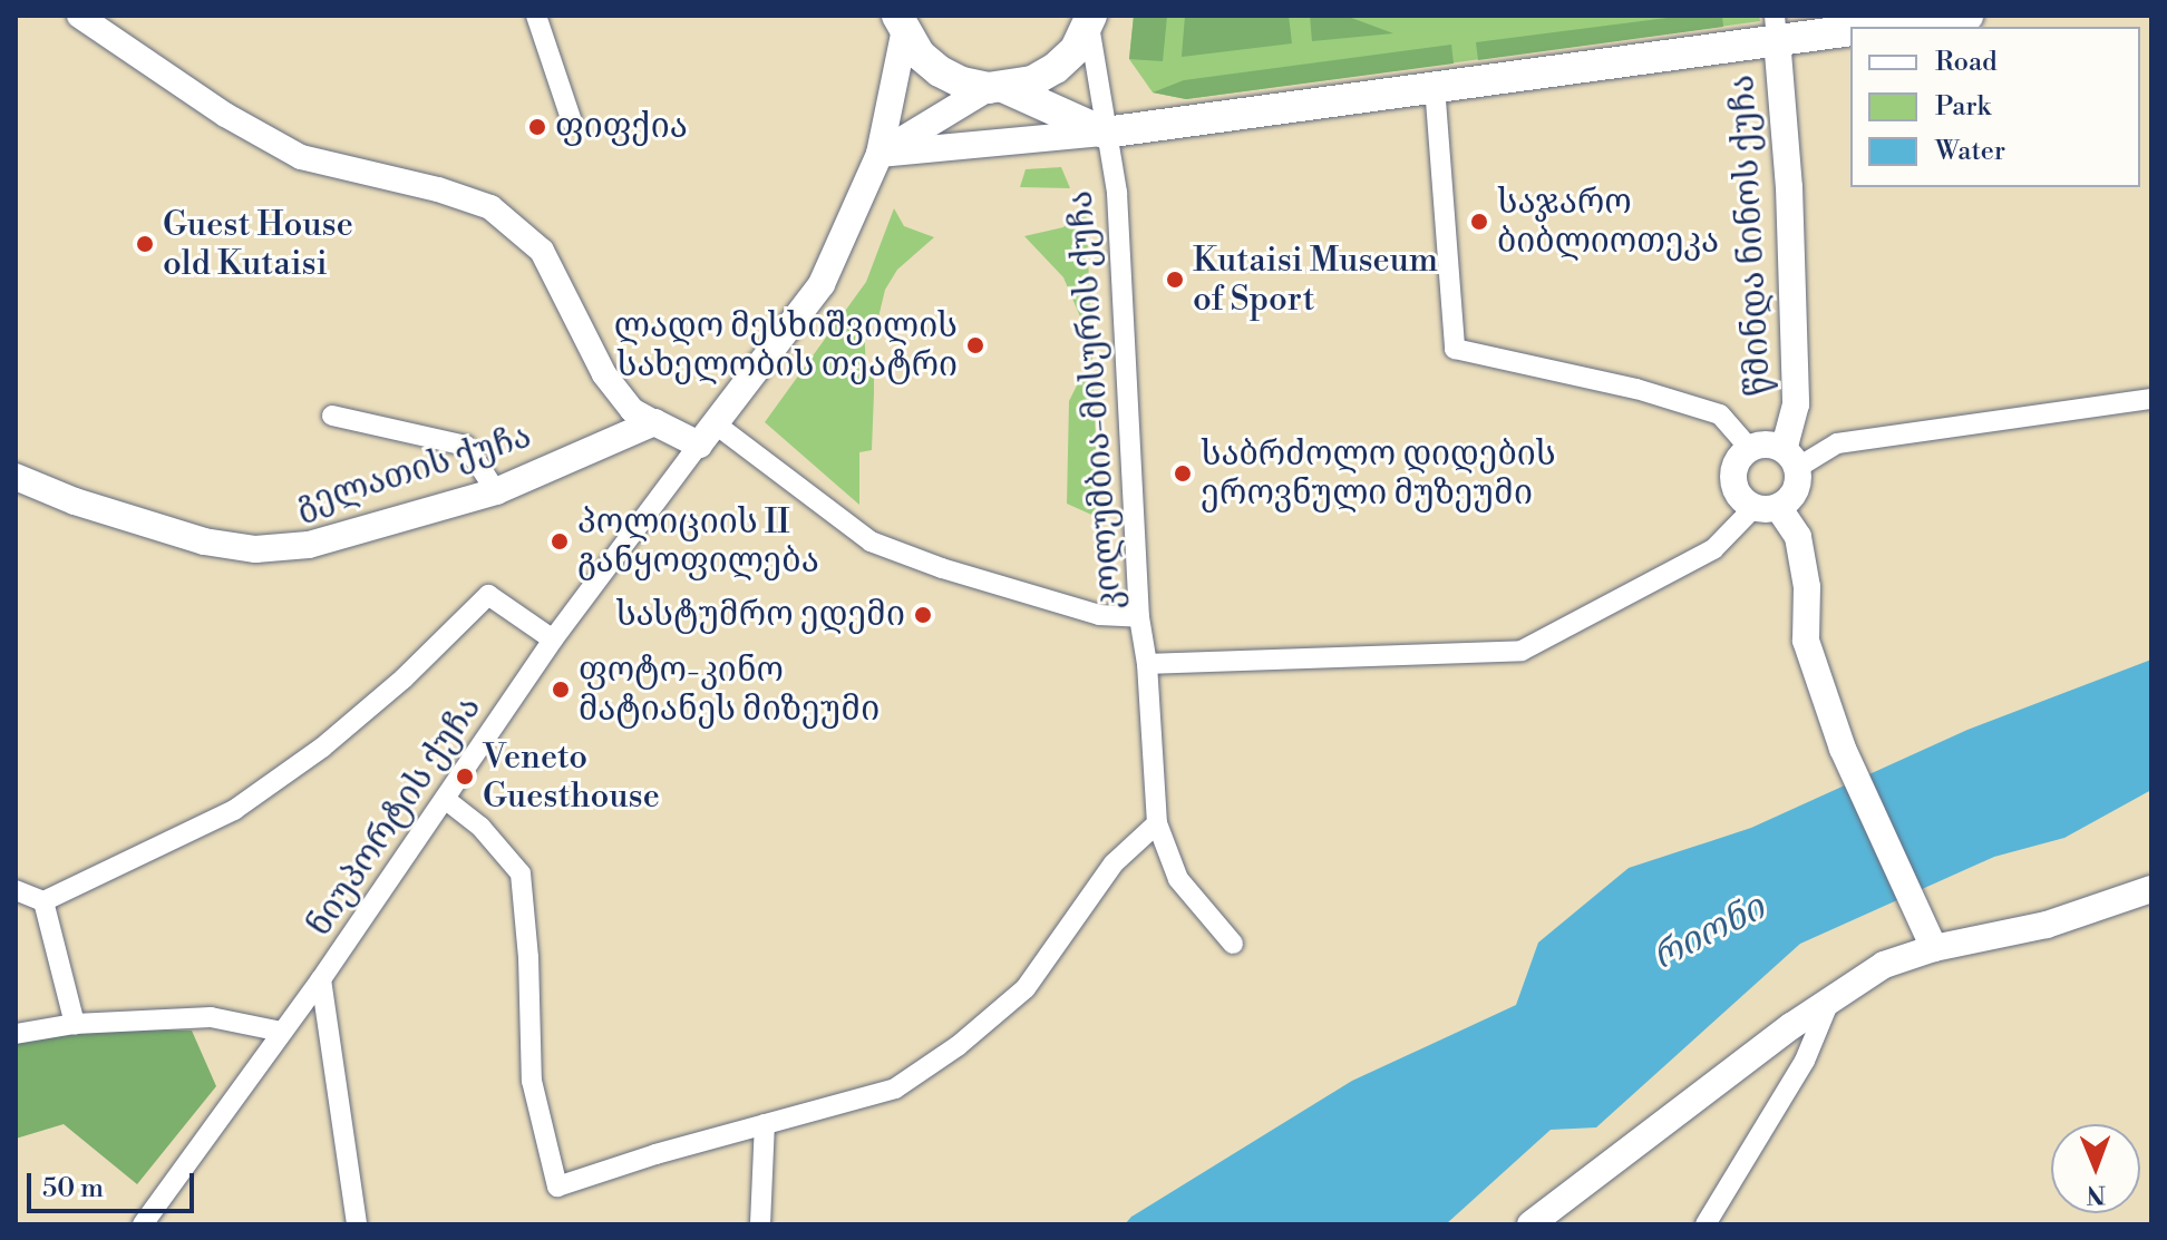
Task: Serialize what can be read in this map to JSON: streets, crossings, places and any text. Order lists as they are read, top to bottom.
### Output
{
  "streets": {
    "main road": ["წმინდა ნინოს ქუჩა", "გელათის ქუჩა"],
    "street": ["კოლუმბია-მისურის ქუჩა", "ნიუპორტის ქუჩა"]
  },
  "water": ["რიონი"],
  "places": [
    "ფიფქია",
    "საჯარო ბიბლიოთეკა",
    "Guest House old Kutaisi",
    "Kutaisi Museum of Sport",
    "ლადო მესხიშვილის სახელობის თეატრი",
    "საბრძოლო დიდების ეროვნული მუზეუმი",
    "პოლიციის II განყოფილება",
    "სასტუმრო ედემი",
    "ფოტო-კინო მატიანეს მიზეუმი",
    "Veneto Guesthouse"
  ],
  "legend": ["Road", "Park", "Water"],
  "scale_bar": "50 m",
  "north": "bottom"
}
